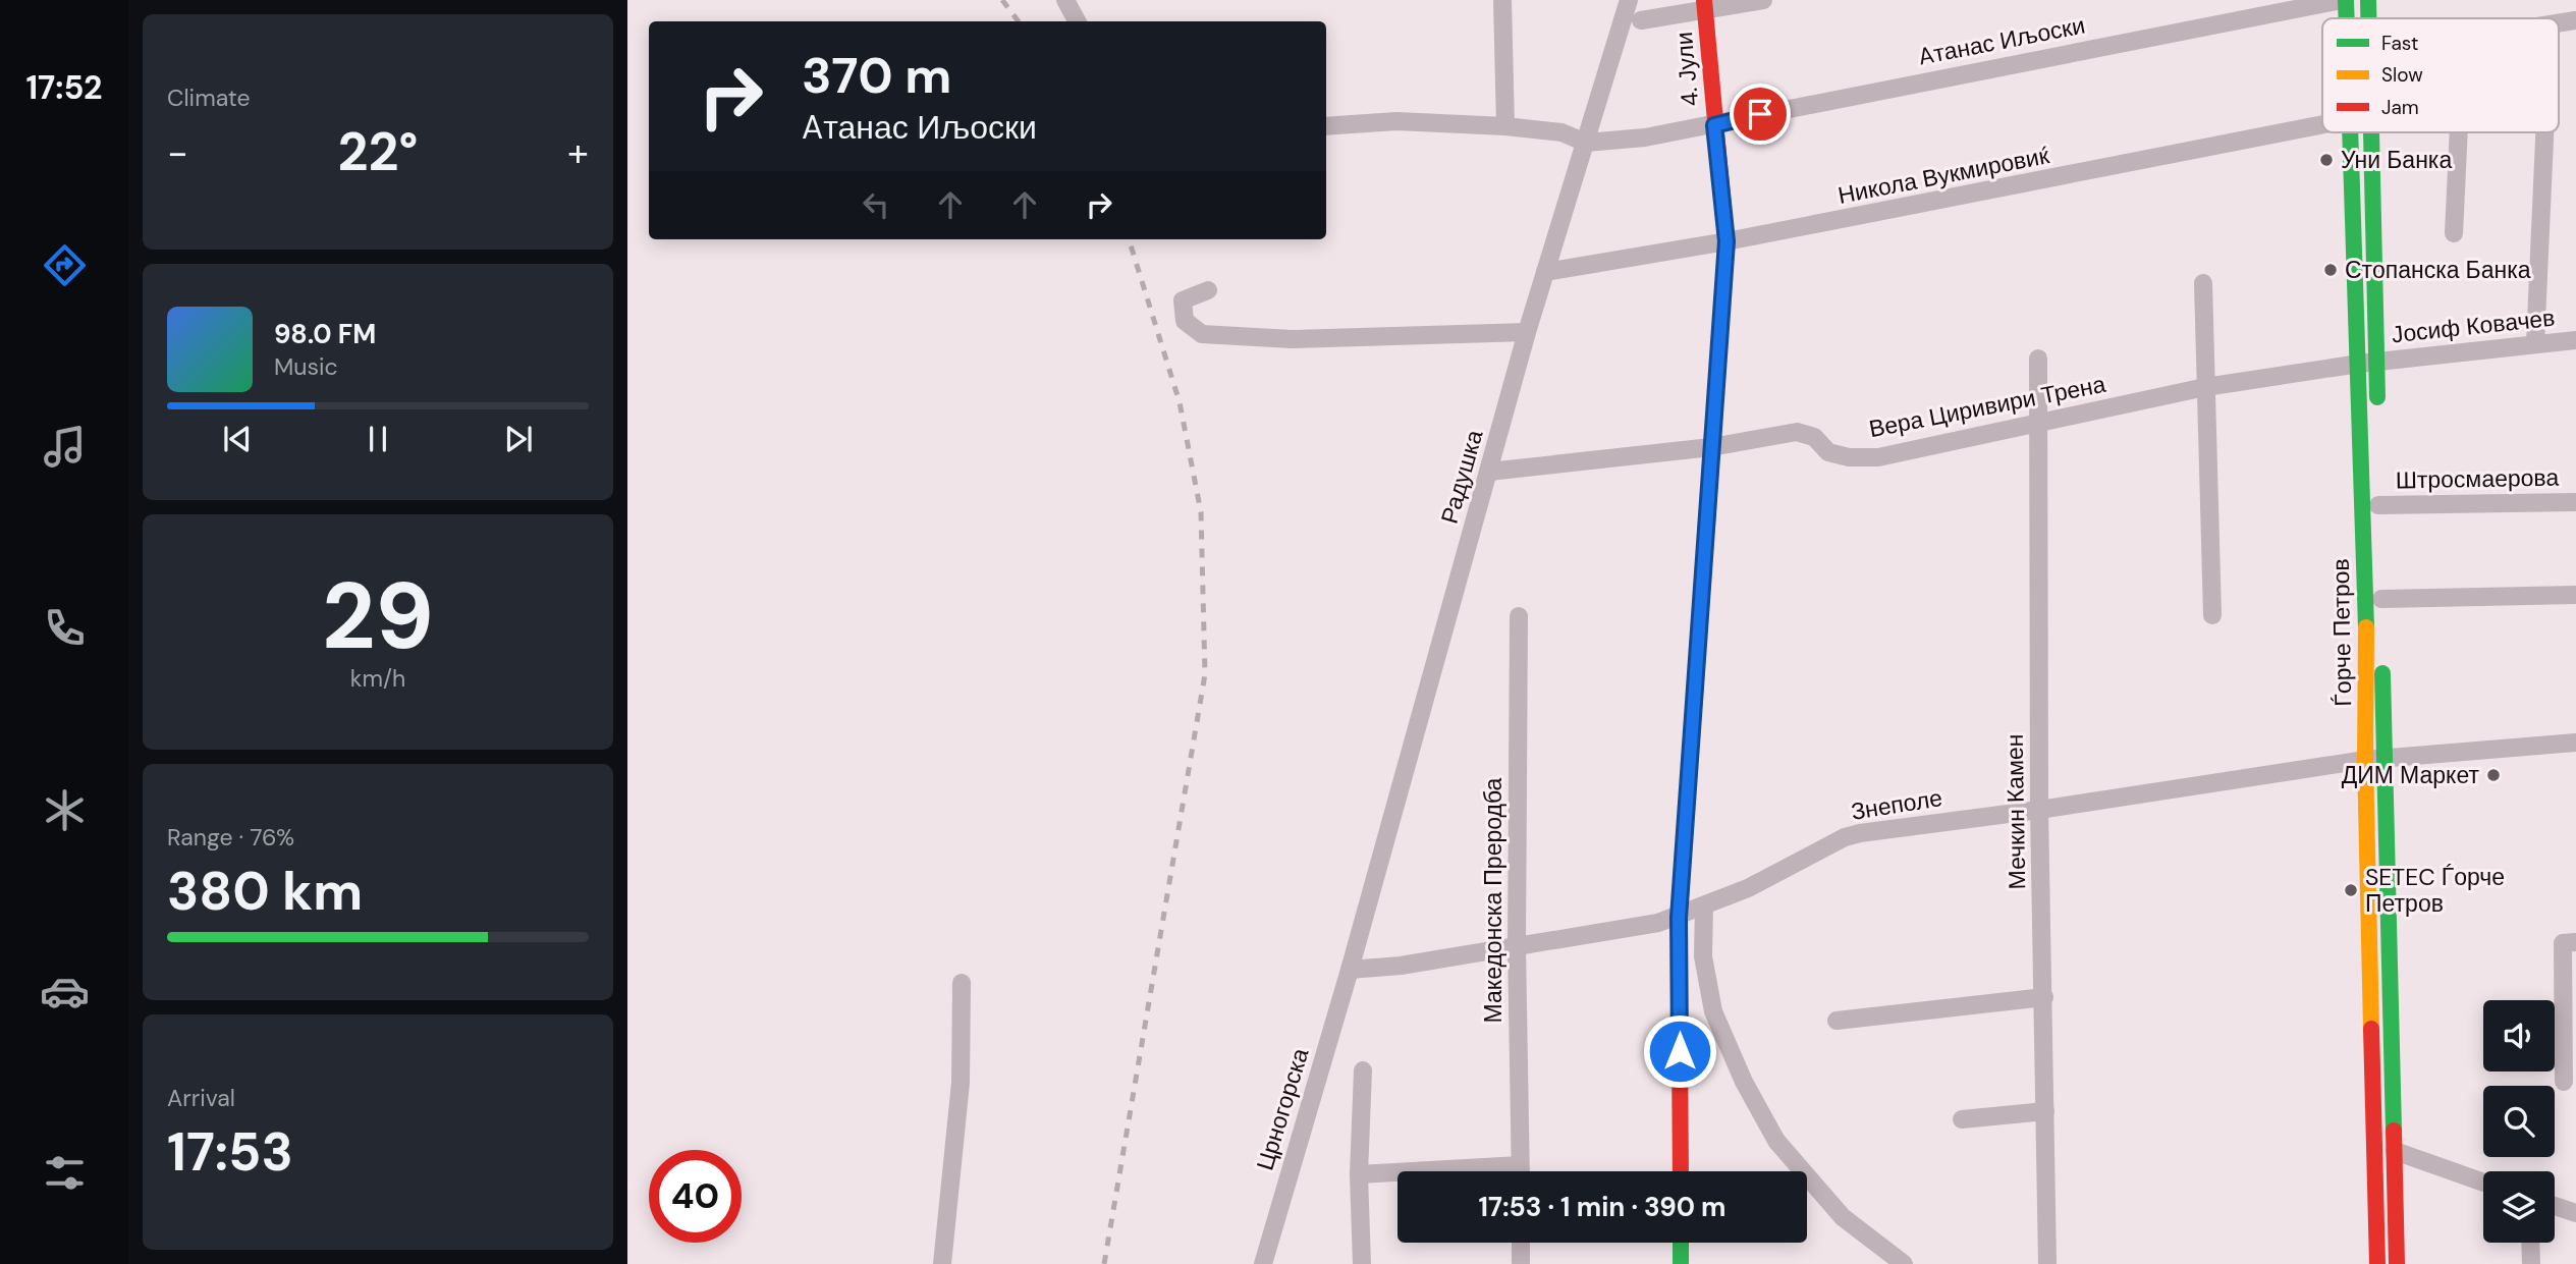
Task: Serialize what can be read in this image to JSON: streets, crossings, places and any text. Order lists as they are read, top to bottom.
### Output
{
  "streets": {
    "street": [
      "Aтанас Иљоски",
      "4. Јули",
      "Никола Вукмировиќ",
      "Јосиф Ковачев",
      "Вера Циривири Трена",
      "Радушка",
      "Штросмаерова",
      "Ѓорче Петров",
      "Знеполе",
      "Мечкин Камен",
      "Македонска Преродба",
      "Црногорска"
    ]
  },
  "crossings": [
    ["Aтанас Иљоски", "4. Јули"],
    ["Aтанас Иљоски", "Ѓорче Петров"],
    ["4. Јули", "Никола Вукмировиќ"],
    ["4. Јули", "Вера Циривири Трена"],
    ["4. Јули", "Знеполе"],
    ["Никола Вукмировиќ", "Радушка"],
    ["Јосиф Ковачев", "Вера Циривири Трена"],
    ["Јосиф Ковачев", "Ѓорче Петров"],
    ["Вера Циривири Трена", "Радушка"],
    ["Вера Циривири Трена", "Ѓорче Петров"],
    ["Вера Циривири Трена", "Мечкин Камен"],
    ["Радушка", "Знеполе"],
    ["Радушка", "Црногорска"],
    ["Штросмаерова", "Ѓорче Петров"],
    ["Ѓорче Петров", "Знеполе"],
    ["Знеполе", "Мечкин Камен"],
    ["Знеполе", "Македонска Преродба"],
    ["Знеполе", "Црногорска"]
  ],
  "places": [
    "Уни Банка",
    "Стопанска Банка",
    "ДИМ Маркет",
    "SETEC Ѓорче Петров"
  ],
  "legend": ["Fast", "Slow", "Jam"],
  "page": {
    "tabs": "17:52",
    "tile": [
      "Climate",
      ["29", "km/h"],
      ["Range · 76%", "380 km"],
      ["Arrival", "17:53"]
    ],
    "turn": ["370 m", "Aтанас Иљоски"],
    "heat": ["−", "22°", "+"],
    "song": ["98.0 FM", "Music"],
    "limit": "40",
    "trip": "17:53 · 1 min · 390 m"
  }
}
